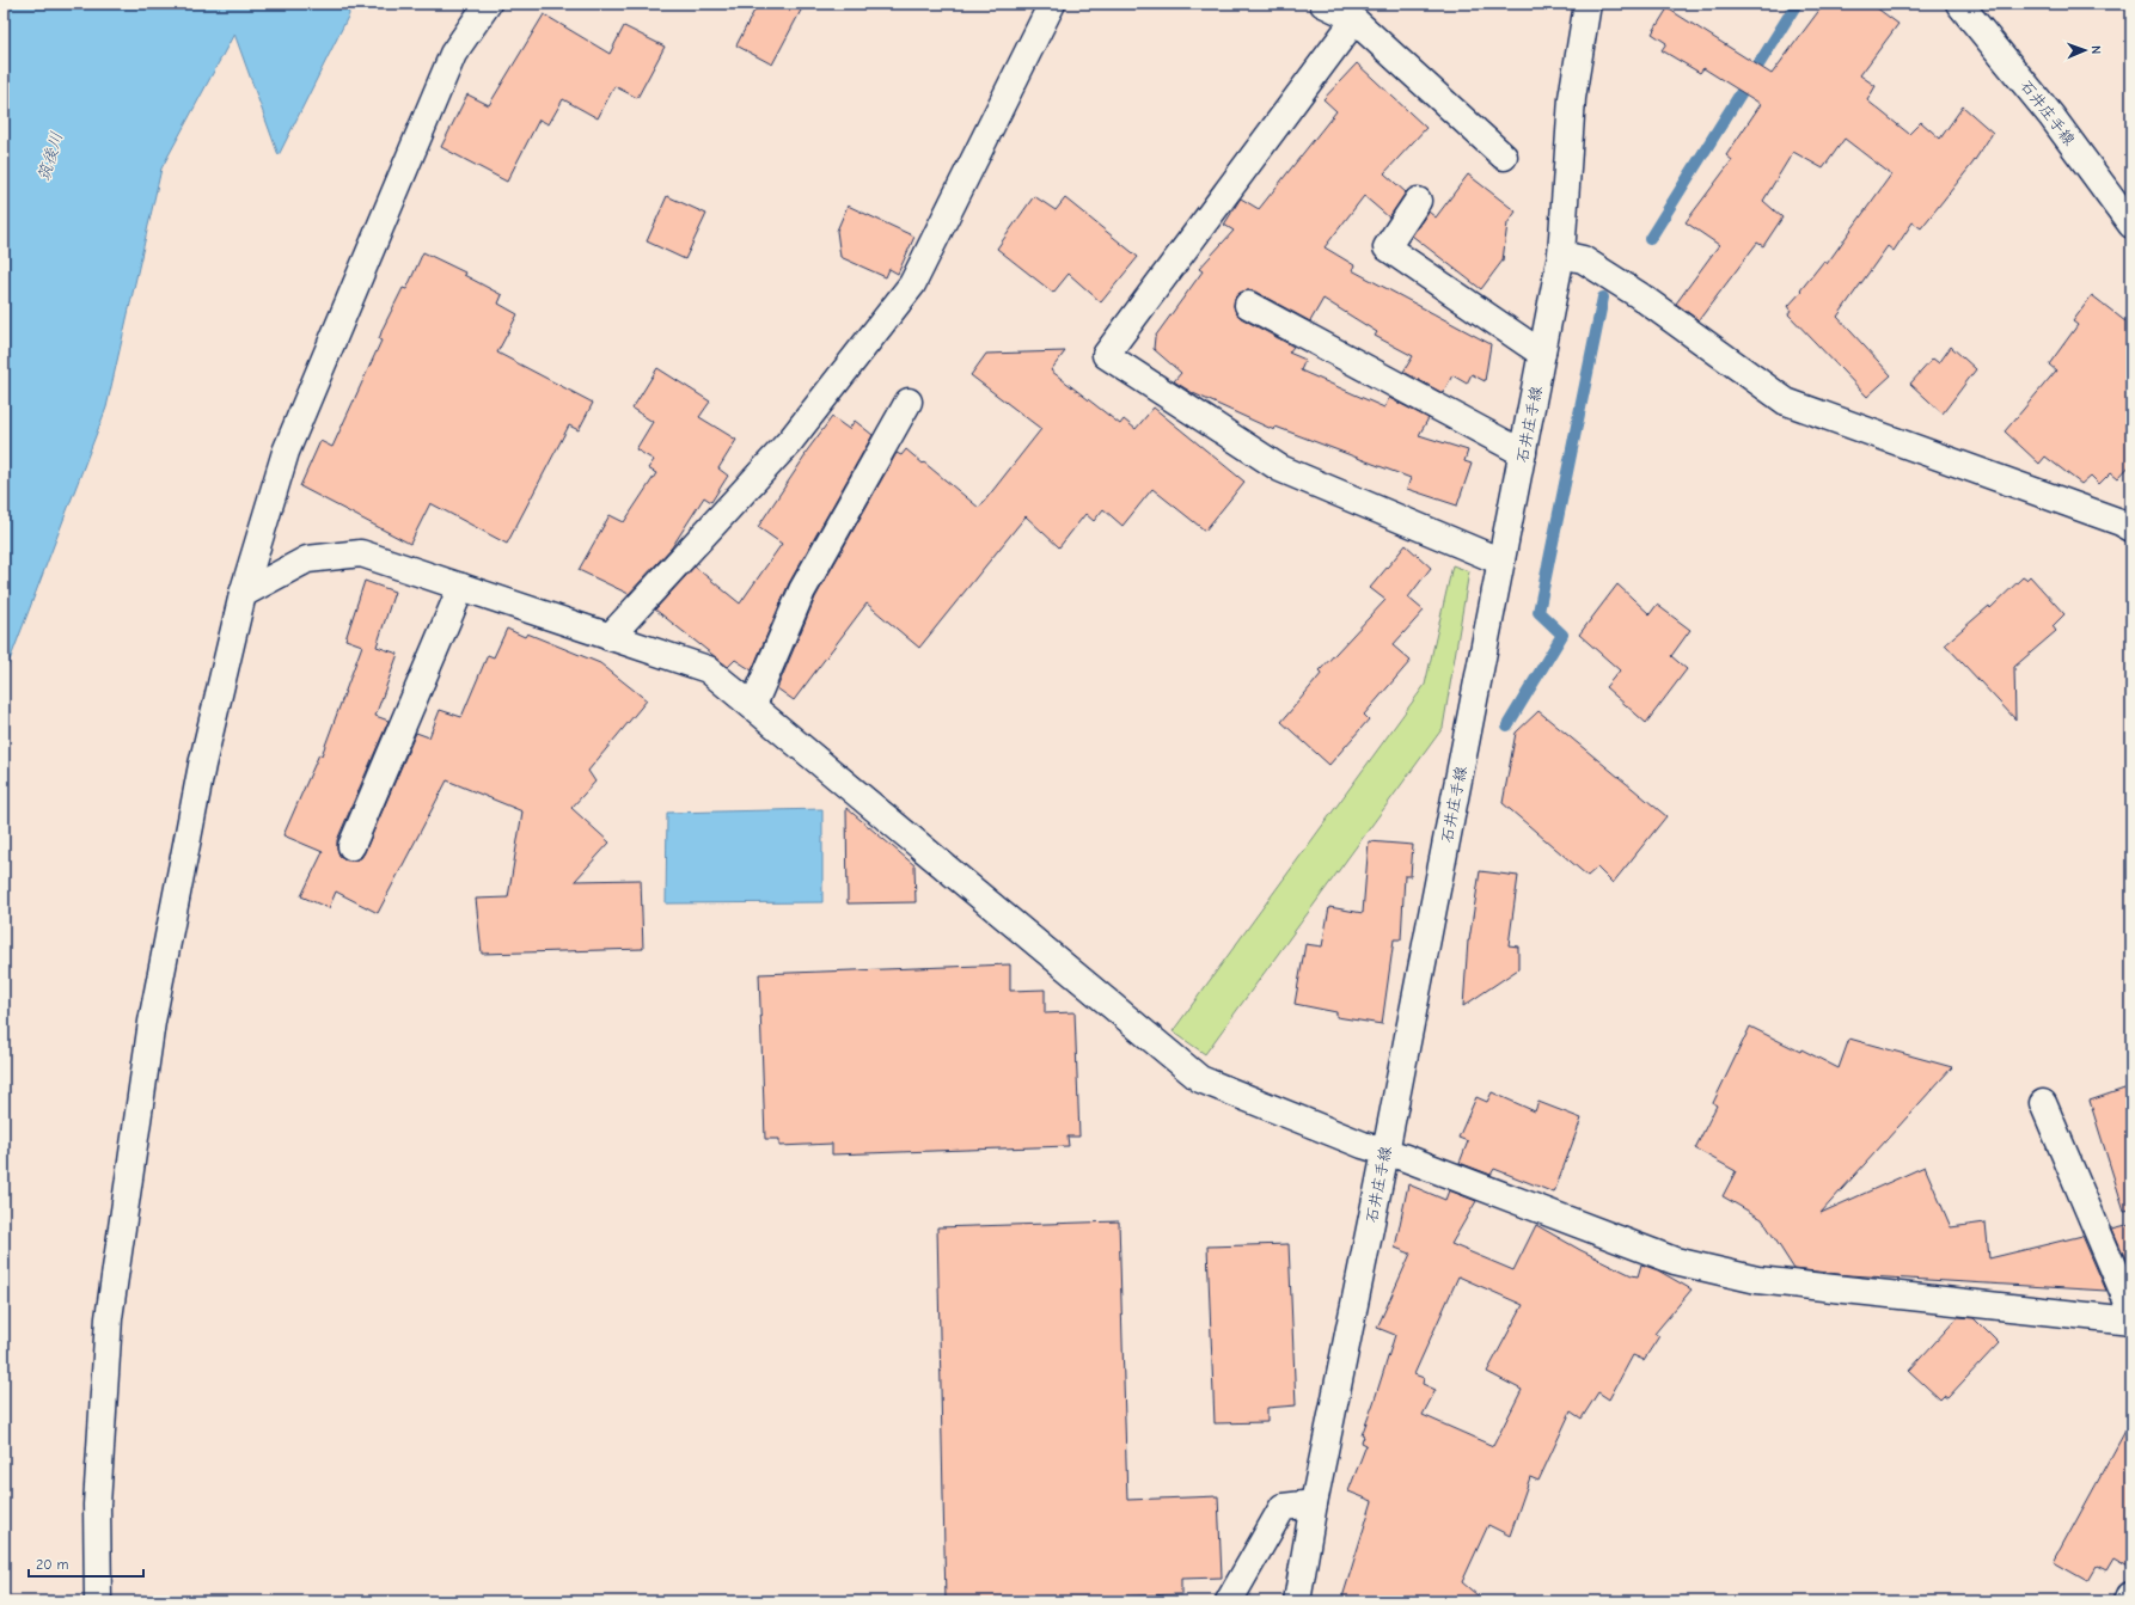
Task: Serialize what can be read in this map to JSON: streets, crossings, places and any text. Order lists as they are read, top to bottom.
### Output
{
  "streets": {
    "street": ["石井庄手線"]
  },
  "water": ["筑後川"],
  "scale_bar": "20 m",
  "north": "right"
}
